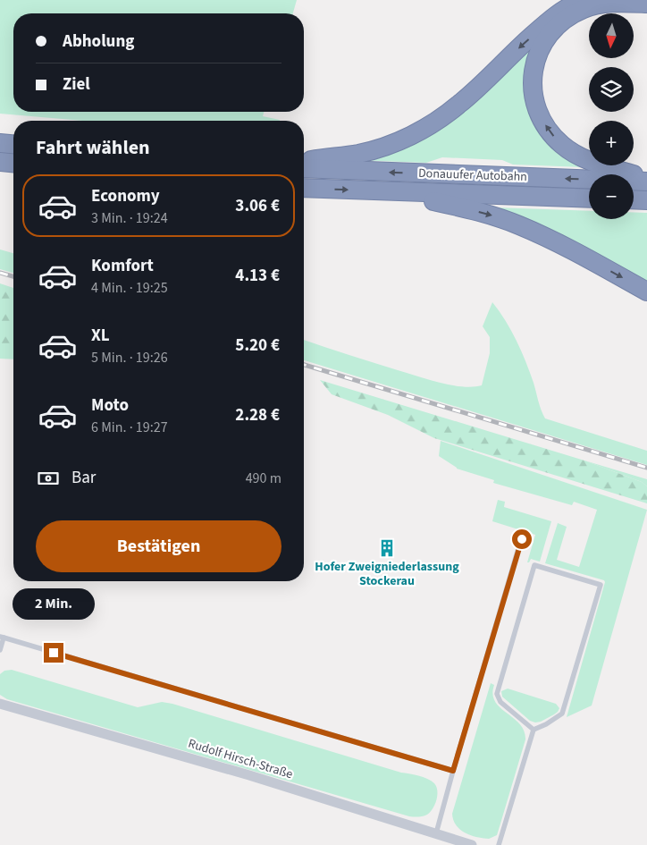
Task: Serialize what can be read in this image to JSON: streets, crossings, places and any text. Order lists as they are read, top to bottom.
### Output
{
  "streets": {
    "highway": ["Donauufer Autobahn"],
    "street": ["Rudolf Hirsch-Straße"]
  },
  "places": {
    "building": ["Hofer Zweigniederlassung Stockerau"]
  },
  "north": "bottom",
  "page": {
    "map_buttons": ["+", "−"],
    "banner": ["Abholung", "Ziel"],
    "heading": "Fahrt wählen",
    "list": [
      {
        "name": "Economy",
        "note": "3 Min. · 19:24",
        "value": "3.06 €"
      },
      {
        "name": "Komfort",
        "note": "4 Min. · 19:25",
        "value": "4.13 €"
      },
      {
        "name": "XL",
        "note": "5 Min. · 19:26",
        "value": "5.20 €"
      },
      {
        "name": "Moto",
        "note": "6 Min. · 19:27",
        "value": "2.28 €"
      }
    ],
    "pay": ["Bar", "490 m"],
    "buttons": "Bestätigen",
    "bubble": "2 Min."
  }
}
